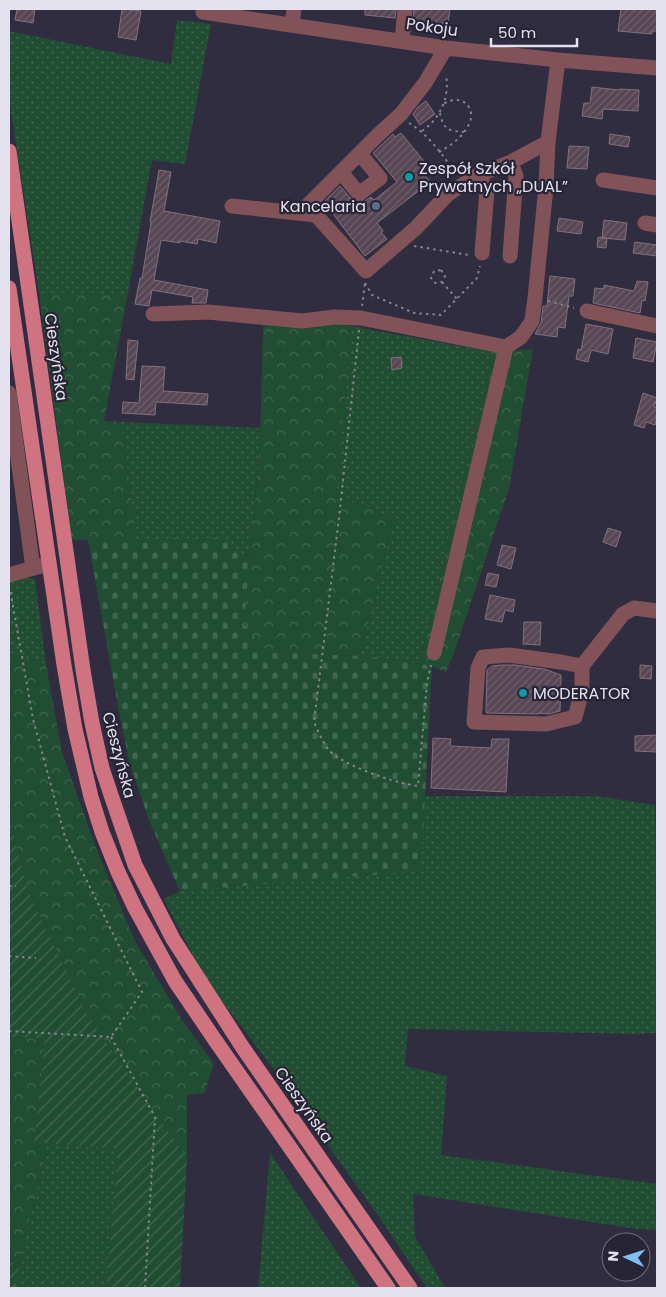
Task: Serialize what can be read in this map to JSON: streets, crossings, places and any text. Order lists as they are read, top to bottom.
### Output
{
  "streets": {
    "main road": ["Cieszyńska"],
    "street": ["Pokoju"]
  },
  "places": ["Zespół Szkół Prywatnych „DUAL”", "Kancelaria", "MODERATOR"],
  "scale_bar": "50 m",
  "north": "left"
}
